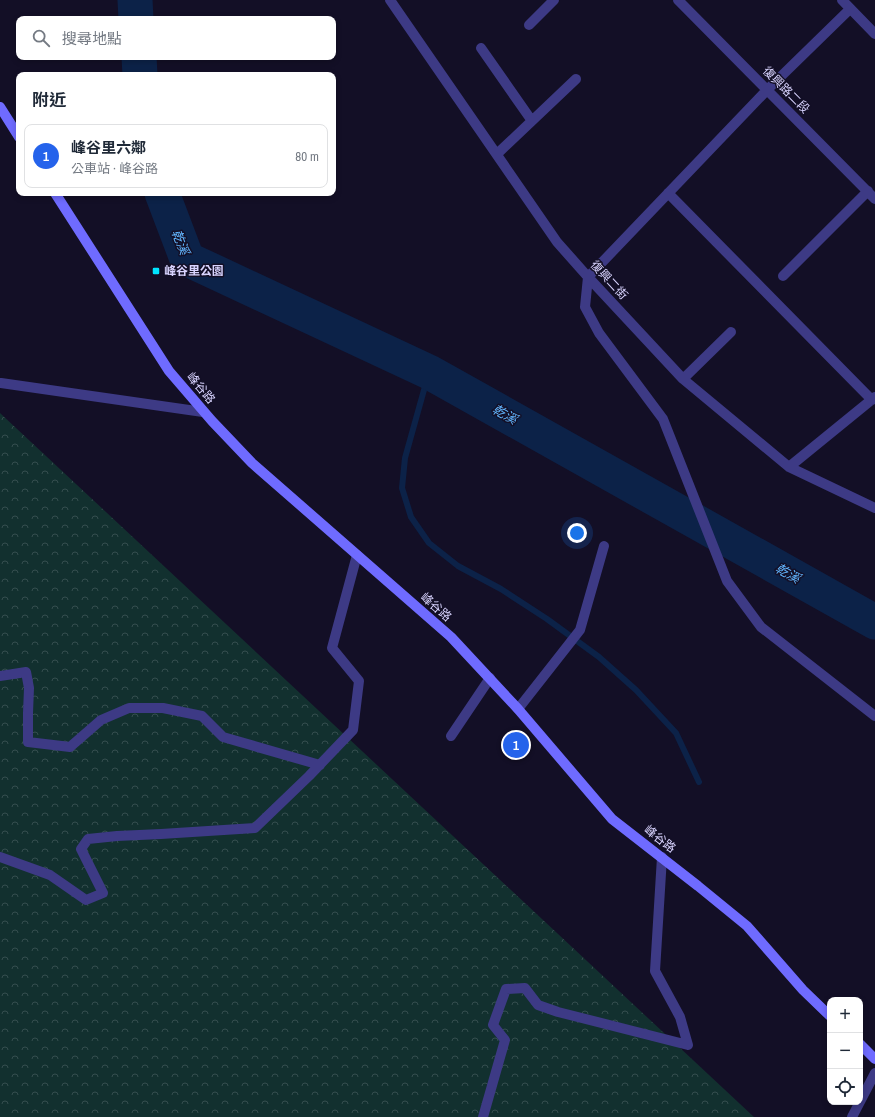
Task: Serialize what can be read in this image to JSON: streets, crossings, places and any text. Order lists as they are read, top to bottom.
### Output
{
  "streets": {
    "street": ["峰谷路"],
    "lane": ["復興路二段", "復興二街"]
  },
  "water": ["乾溪"],
  "places": {
    "transit": ["峰谷里公園"]
  },
  "page": {
    "search": "搜尋地點",
    "heading": "附近",
    "list": [
      {
        "mark": "1",
        "name": "峰谷里六鄰",
        "note": "公車站 · 峰谷路",
        "value": "80 m"
      }
    ],
    "pins": "1",
    "map_buttons": ["+", "−"]
  }
}
